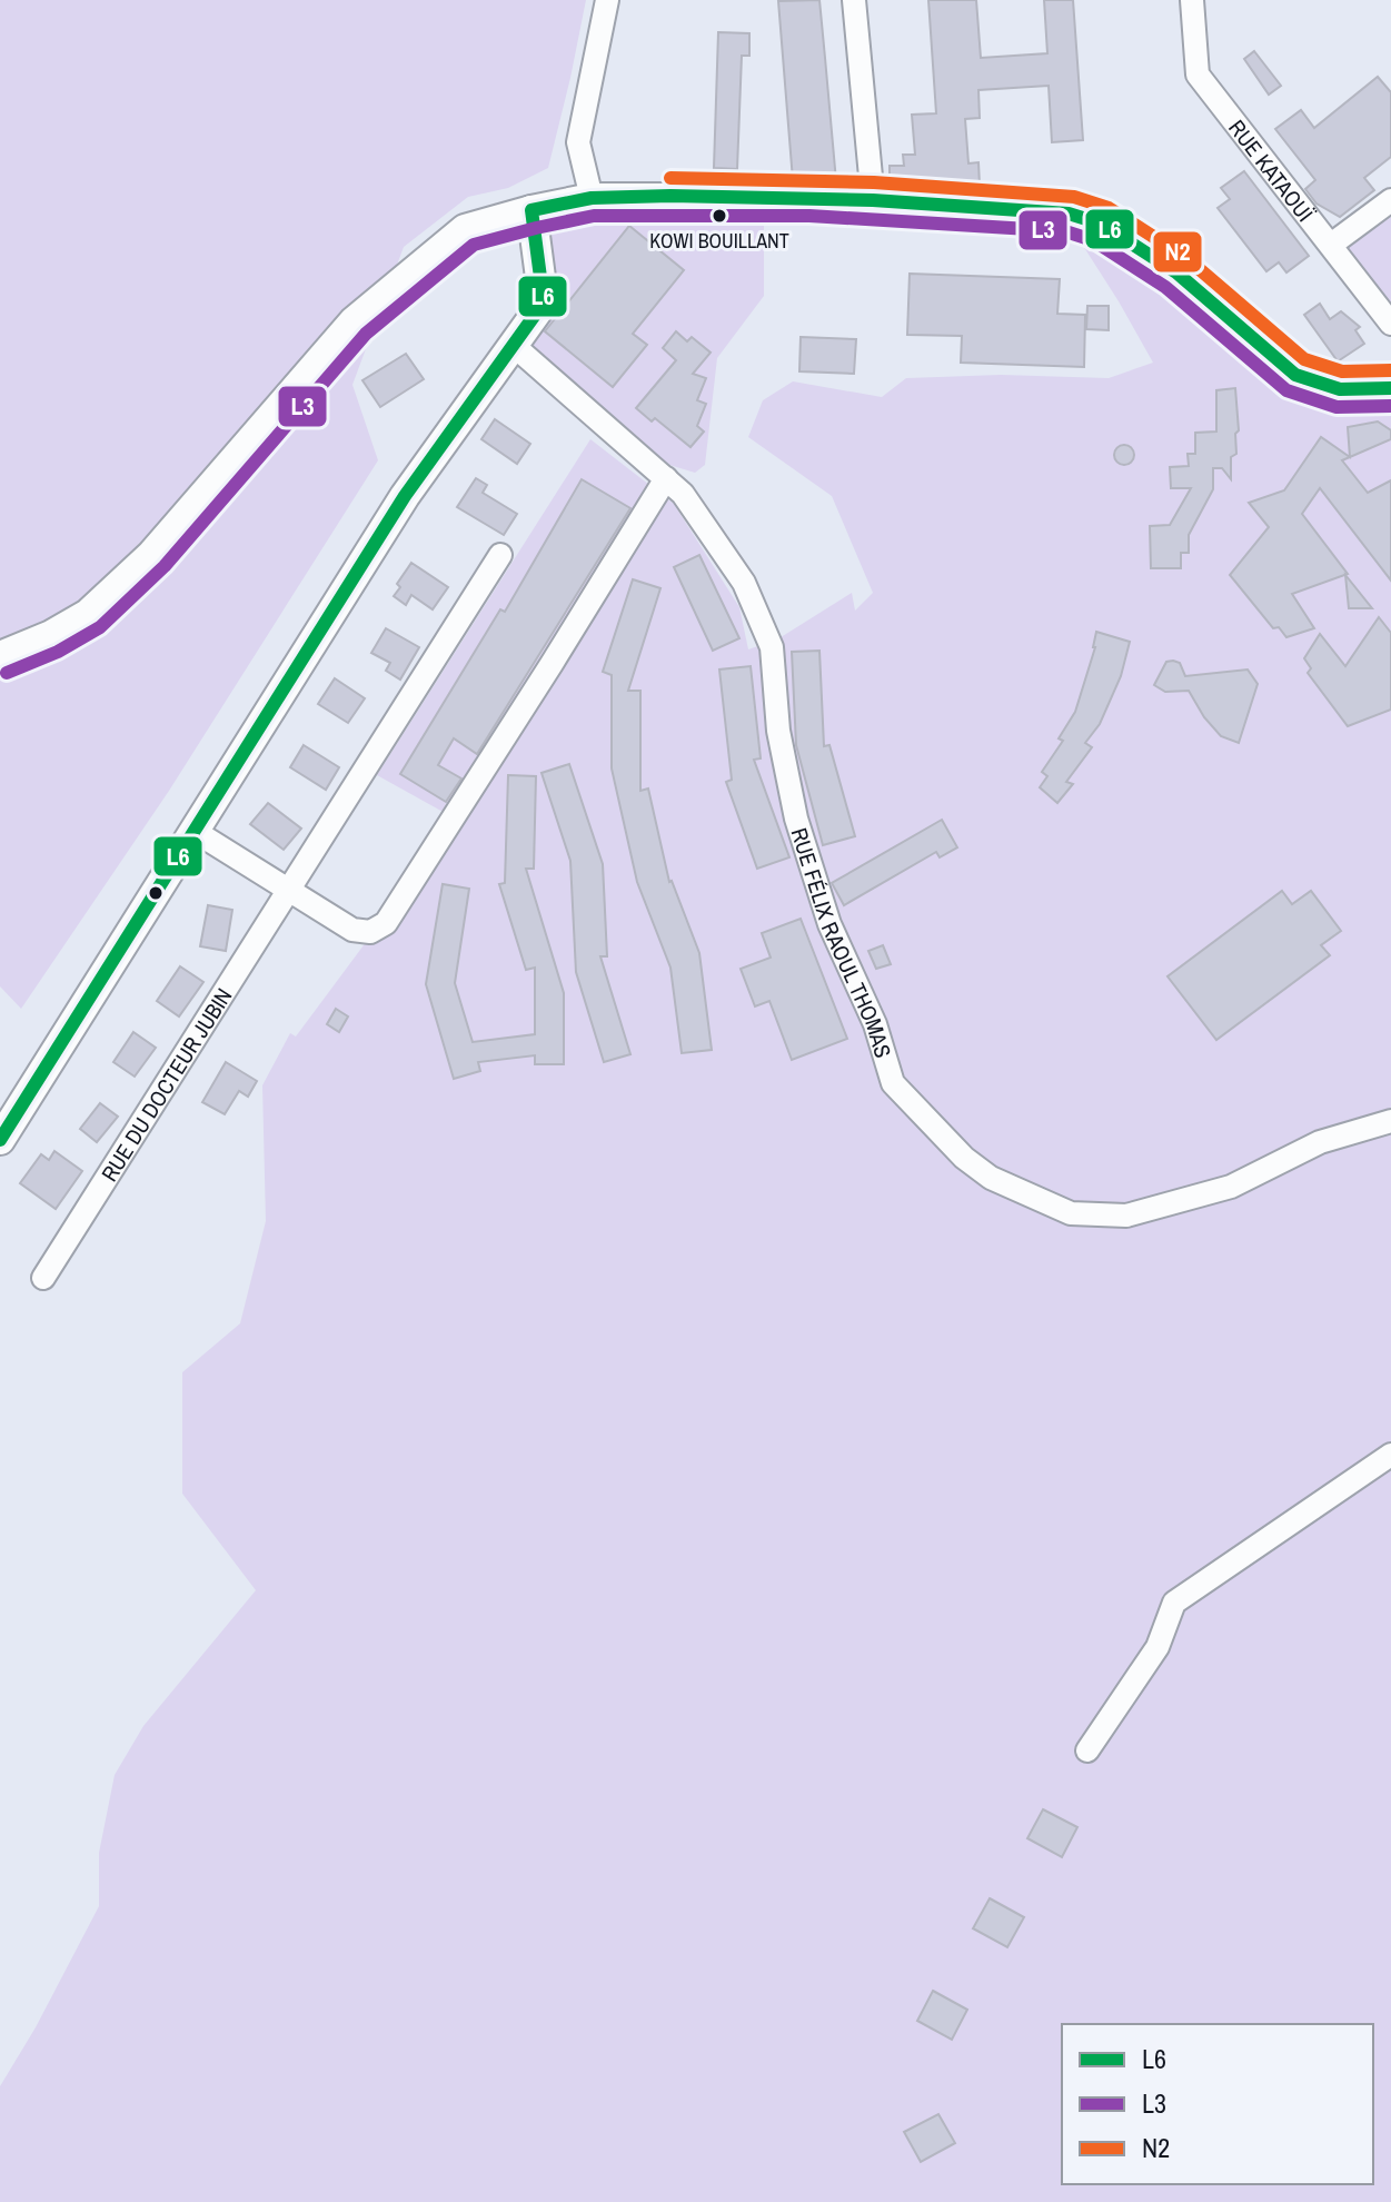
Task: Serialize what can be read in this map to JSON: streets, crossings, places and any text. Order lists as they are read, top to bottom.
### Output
{
  "streets": {
    "street": ["RUE KATAOUÏ", "RUE FÉLIX RAOUL THOMAS", "RUE DU DOCTEUR JUBIN"]
  },
  "places": ["KOWI BOUILLANT"],
  "lines": ["transit line N2", "transit line L6", "transit line L3"],
  "legend": ["L6", "L3", "N2"]
}
